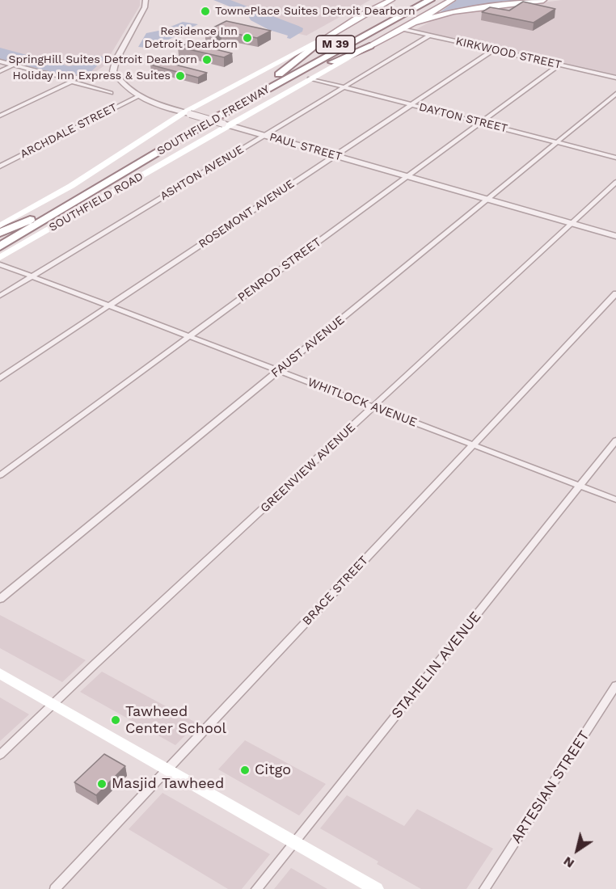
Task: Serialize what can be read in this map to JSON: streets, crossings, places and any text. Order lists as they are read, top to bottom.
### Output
{
  "streets": {
    "highway": ["M 39", "SOUTHFIELD FREEWAY"],
    "main road": ["SOUTHFIELD ROAD"],
    "street": [
      "KIRKWOOD STREET",
      "DAYTON STREET",
      "ARCHDALE STREET",
      "PAUL STREET",
      "ASHTON AVENUE",
      "ROSEMONT AVENUE",
      "PENROD STREET",
      "FAUST AVENUE",
      "WHITLOCK AVENUE",
      "GREENVIEW AVENUE",
      "BRACE STREET",
      "STAHELIN AVENUE",
      "ARTESIAN STREET"
    ]
  },
  "crossings": [
    ["KIRKWOOD STREET", "ASHTON AVENUE"],
    ["KIRKWOOD STREET", "ROSEMONT AVENUE"],
    ["KIRKWOOD STREET", "PENROD STREET"],
    ["DAYTON STREET", "ASHTON AVENUE"],
    ["DAYTON STREET", "SOUTHFIELD ROAD"],
    ["DAYTON STREET", "ROSEMONT AVENUE"],
    ["DAYTON STREET", "PENROD STREET"],
    ["DAYTON STREET", "FAUST AVENUE"],
    ["ARCHDALE STREET", "PAUL STREET"],
    ["PAUL STREET", "ASHTON AVENUE"],
    ["PAUL STREET", "SOUTHFIELD ROAD"],
    ["PAUL STREET", "ROSEMONT AVENUE"],
    ["PAUL STREET", "PENROD STREET"],
    ["PAUL STREET", "FAUST AVENUE"],
    ["PAUL STREET", "GREENVIEW AVENUE"],
    ["ASHTON AVENUE", "WHITLOCK AVENUE"],
    ["ROSEMONT AVENUE", "WHITLOCK AVENUE"],
    ["PENROD STREET", "WHITLOCK AVENUE"],
    ["FAUST AVENUE", "WHITLOCK AVENUE"],
    ["WHITLOCK AVENUE", "GREENVIEW AVENUE"],
    ["WHITLOCK AVENUE", "BRACE STREET"],
    ["WHITLOCK AVENUE", "STAHELIN AVENUE"]
  ],
  "places": [
    "TownePlace Suites Detroit Dearborn",
    "Residence Inn Detroit Dearborn",
    "SpringHill Suites Detroit Dearborn",
    "Holiday Inn Express & Suites",
    "Tawheed Center School",
    "Citgo",
    "Masjid Tawheed"
  ],
  "north": "bottom left"
}
